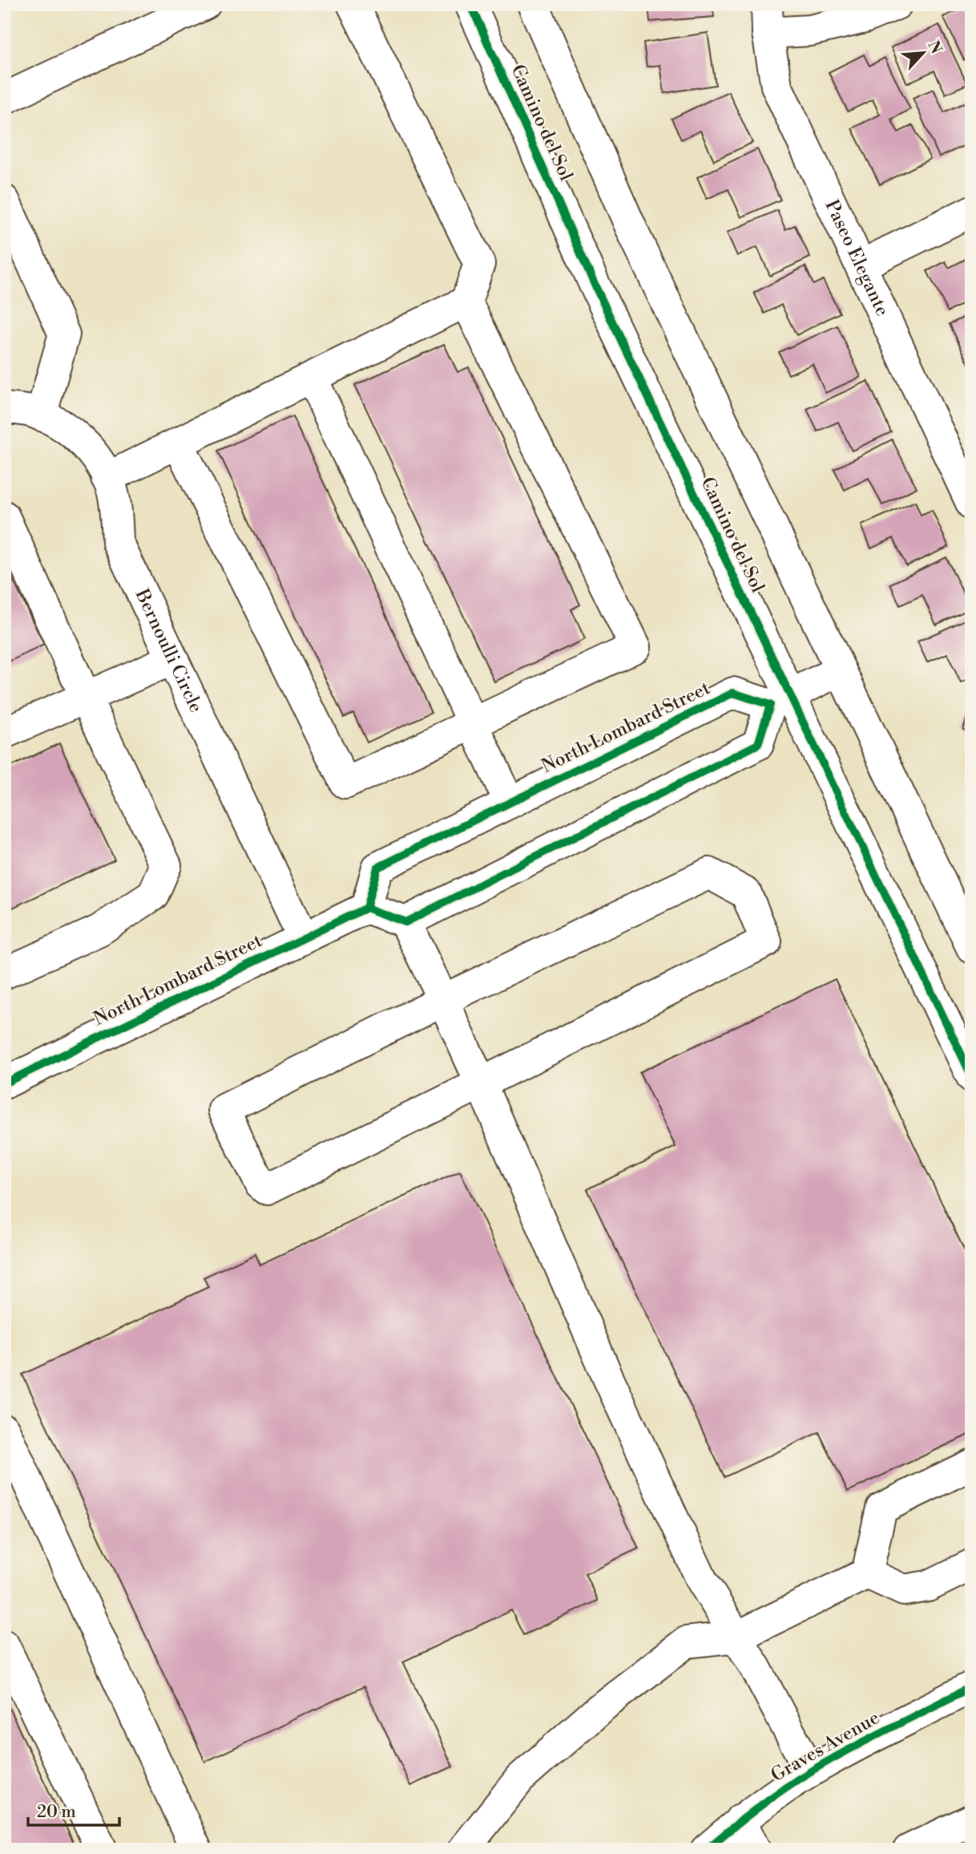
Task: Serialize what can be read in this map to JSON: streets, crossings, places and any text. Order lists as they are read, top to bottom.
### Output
{
  "streets": {
    "street": [
      "Camino del Sol",
      "Paseo Elegante",
      "Bernoulli Circle",
      "North Lombard Street",
      "Graves Avenue"
    ]
  },
  "crossings": [
    ["Camino del Sol", "North Lombard Street"],
    ["Bernoulli Circle", "North Lombard Street"]
  ],
  "scale_bar": "20 m",
  "north": "top right"
}
